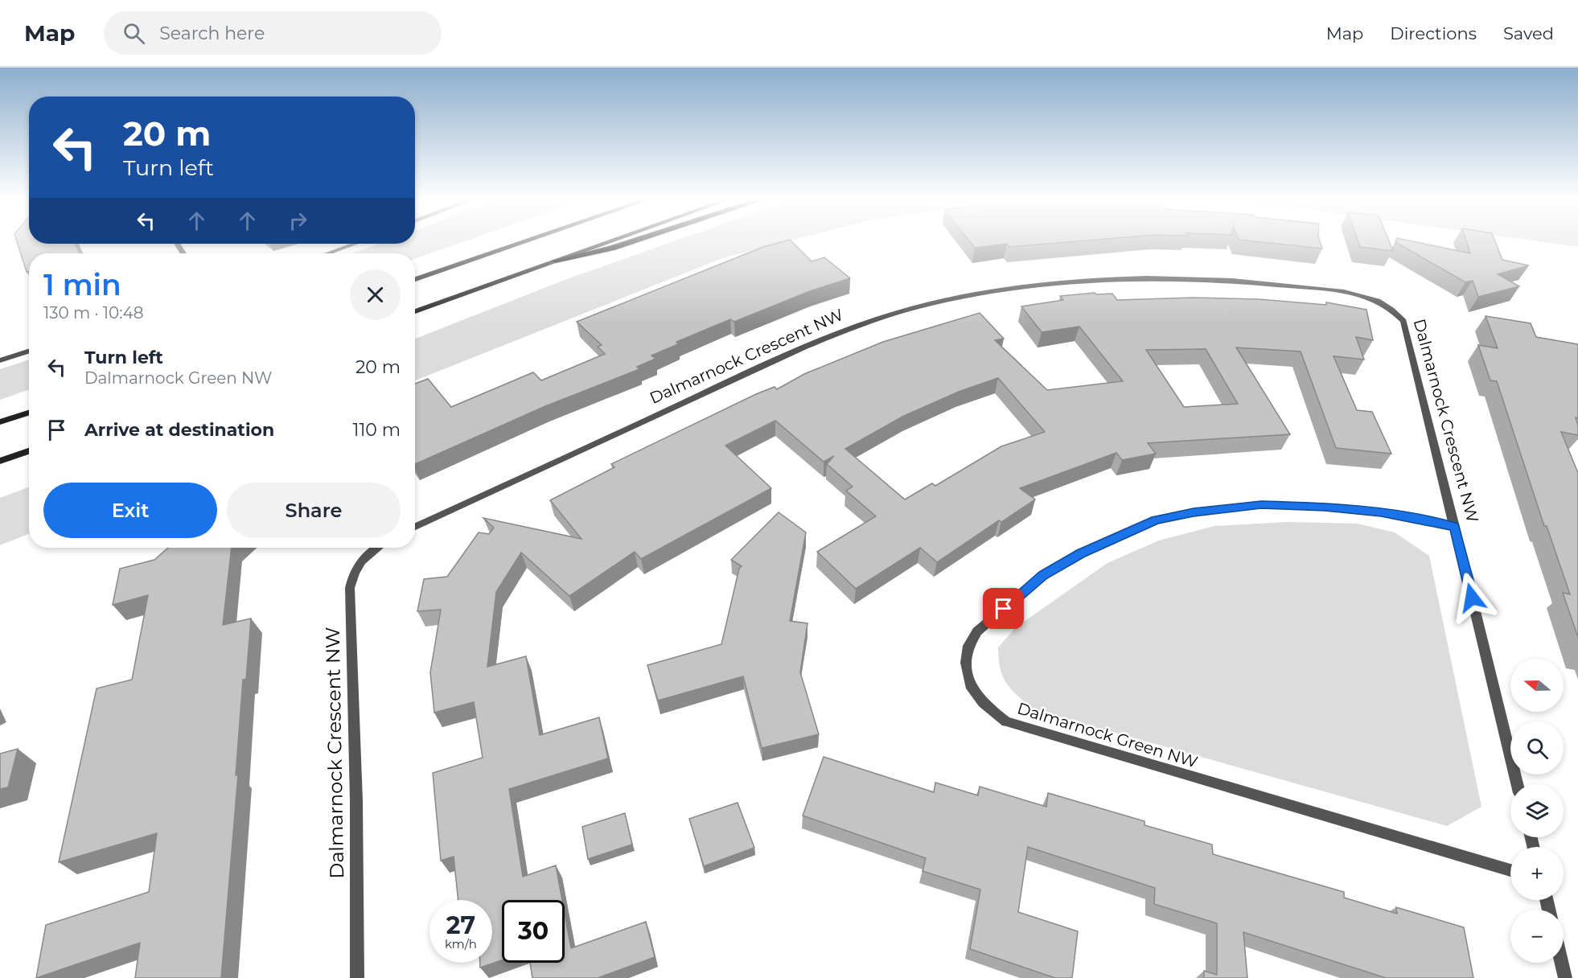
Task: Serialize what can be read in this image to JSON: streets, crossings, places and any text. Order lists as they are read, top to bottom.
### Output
{
  "streets": {
    "street": ["Dalmarnock Crescent NW", "Dalmarnock Green NW"]
  },
  "crossings": [
    ["Dalmarnock Crescent NW", "Dalmarnock Green NW"]
  ],
  "north": "left",
  "page": {
    "header": "Map",
    "search": "Search here",
    "nav": ["Map", "Directions", "Saved"],
    "turn": ["20 m", "Turn left"],
    "heading": ["1 min", "130 m · 10:48"],
    "list": [
      {
        "name": "Turn left",
        "note": "Dalmarnock Green NW",
        "value": "20 m"
      },
      {
        "name": "Arrive at destination",
        "value": "110 m"
      }
    ],
    "buttons": ["Exit", "Share"],
    "map_buttons": ["+", "−"],
    "speed": "27 km/h",
    "limit": "30"
  }
}
